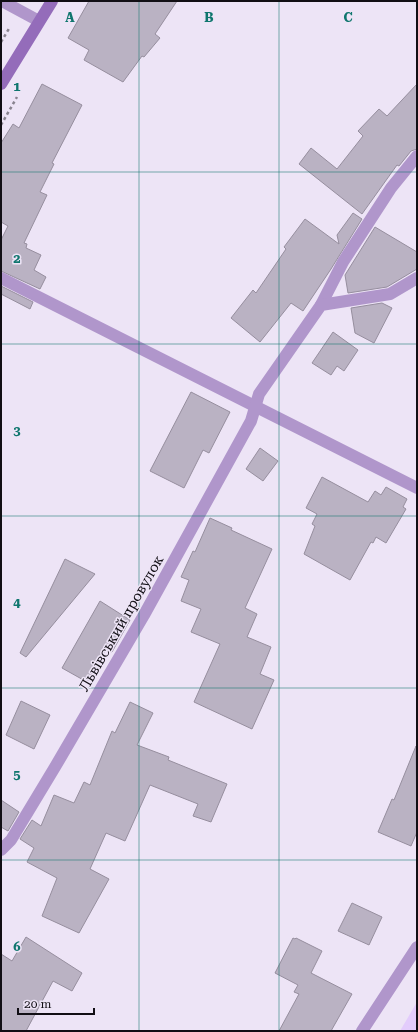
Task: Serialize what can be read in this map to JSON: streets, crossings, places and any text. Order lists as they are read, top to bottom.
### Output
{
  "streets": {
    "street": ["Львівський провулок"]
  },
  "scale_bar": "20 m",
  "grid": {
    "columns": ["A", "B", "C"],
    "rows": [
      "1",
      "2",
      "3",
      "4",
      "5",
      "6"
    ]
  }
}
